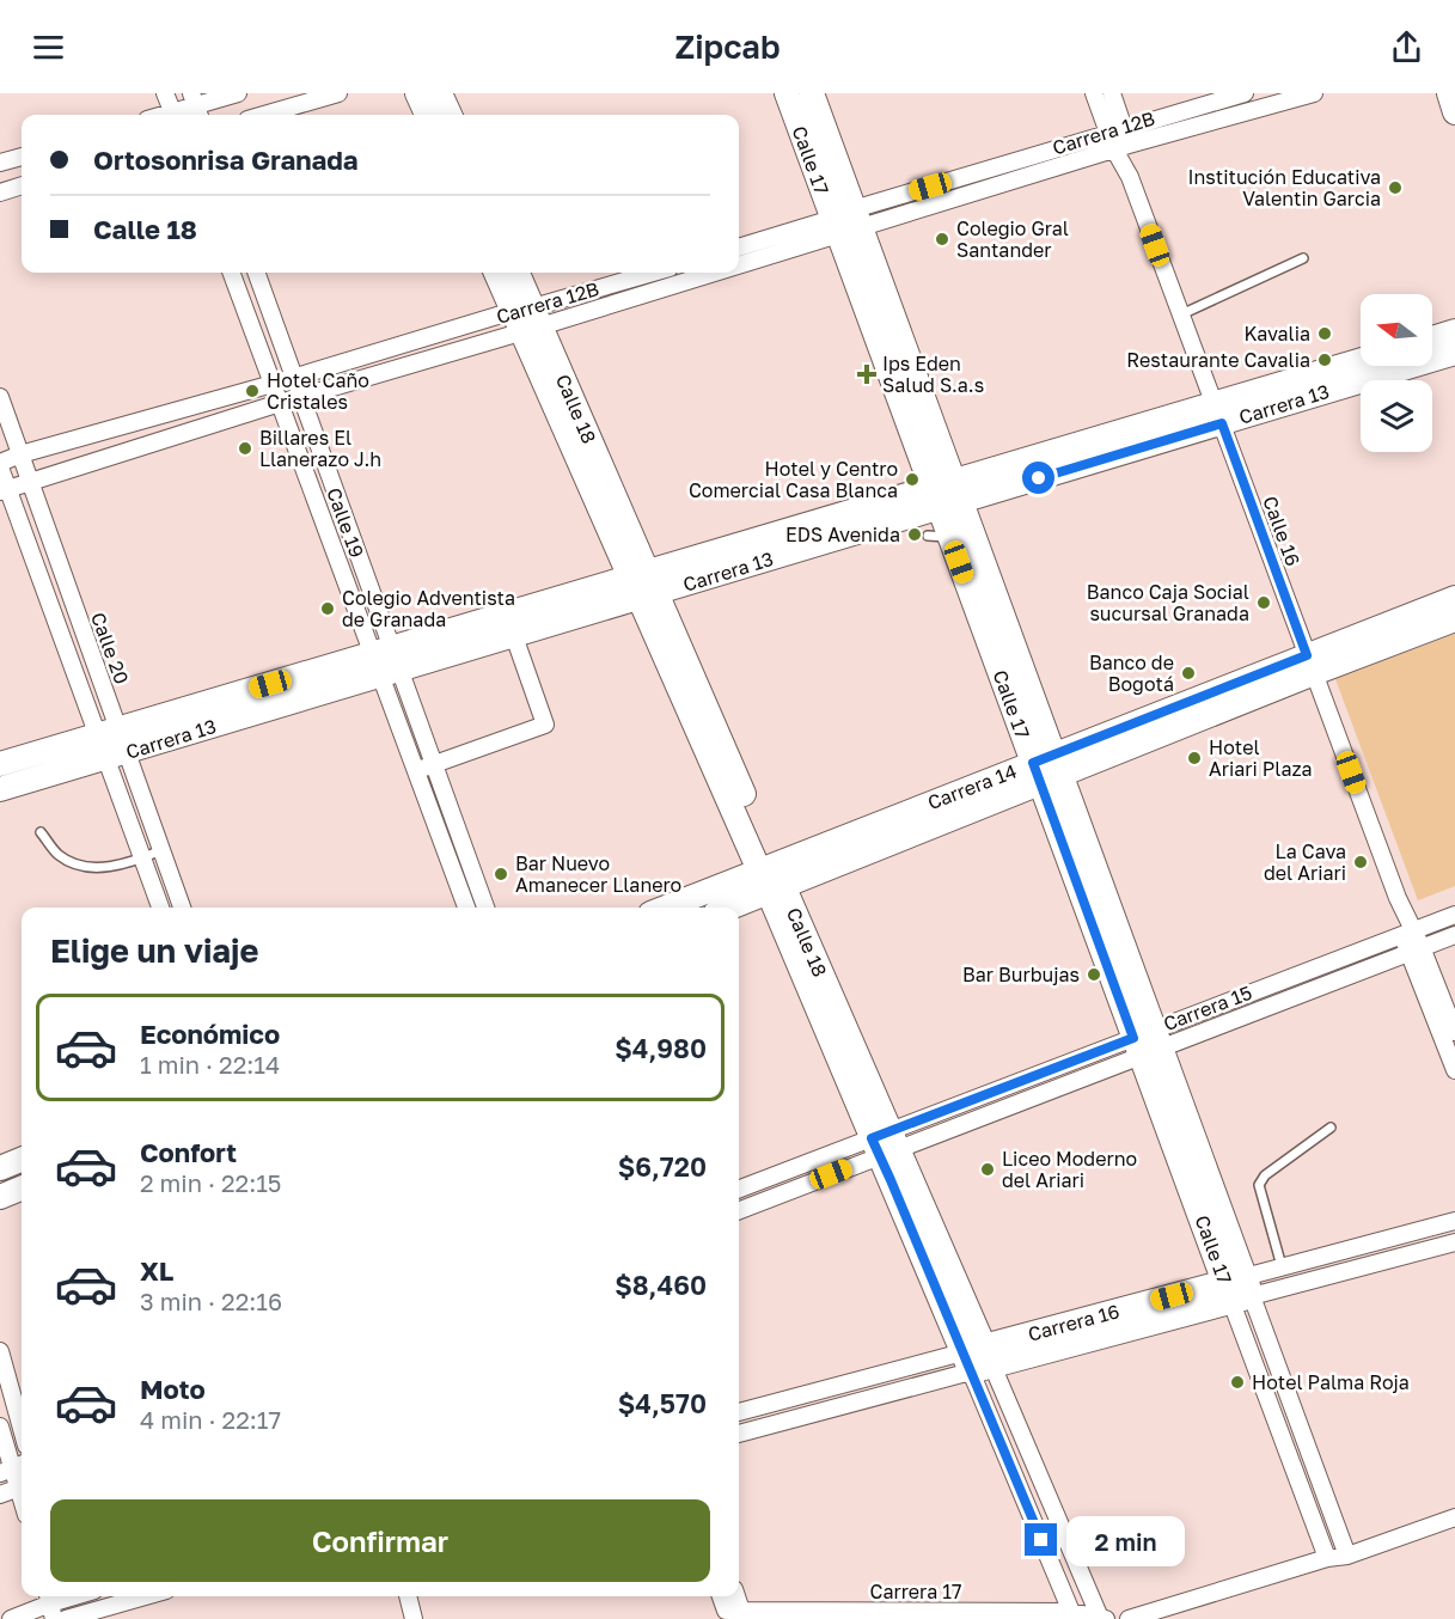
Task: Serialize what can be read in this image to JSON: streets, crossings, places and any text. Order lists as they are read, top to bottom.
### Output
{
  "streets": {
    "street": [
      "Carrera 12B",
      "Calle 17",
      "Carrera 13",
      "Calle 18",
      "Calle 19",
      "Calle 16",
      "Calle 20",
      "Carrera 14",
      "Carrera 15",
      "Carrera 16",
      "Carrera 17"
    ]
  },
  "crossings": [
    ["Carrera 12B", "Calle 17"],
    ["Carrera 12B", "Calle 18"],
    ["Carrera 12B", "Calle 19"],
    ["Carrera 12B", "Calle 16"],
    ["Carrera 12B", "Calle 20"],
    ["Calle 17", "Carrera 13"],
    ["Calle 17", "Carrera 14"],
    ["Calle 17", "Carrera 15"],
    ["Calle 17", "Carrera 16"],
    ["Carrera 13", "Calle 18"],
    ["Carrera 13", "Calle 19"],
    ["Carrera 13", "Calle 16"],
    ["Carrera 13", "Calle 20"],
    ["Calle 18", "Carrera 14"],
    ["Calle 18", "Carrera 15"],
    ["Calle 18", "Carrera 16"],
    ["Calle 18", "Carrera 17"],
    ["Calle 16", "Carrera 14"],
    ["Calle 16", "Carrera 15"]
  ],
  "places": {
    "other": [
      "Institución Educativa Valentin Garcia",
      "Colegio Gral Santander",
      "Kavalia",
      "Restaurante Cavalia",
      "Hotel Caño Cristales",
      "Billares El Llanerazo J.h",
      "Hotel y Centro Comercial Casa Blanca",
      "EDS Avenida",
      "Banco Caja Social sucursal Granada",
      "Colegio Adventista de Granada",
      "Banco de Bogotá",
      "Hotel Ariari Plaza",
      "La Cava del Ariari",
      "Bar Nuevo Amanecer Llanero",
      "Bar Burbujas",
      "Liceo Moderno del Ariari",
      "Hotel Palma Roja"
    ],
    "health": ["Ips Eden Salud S.a.s"]
  },
  "north": "left",
  "page": {
    "header": "Zipcab",
    "banner": ["Ortosonrisa Granada", "Calle 18"],
    "heading": "Elige un viaje",
    "list": [
      {
        "name": "Económico",
        "note": "1 min · 22:14",
        "value": "$4,980"
      },
      {
        "name": "Confort",
        "note": "2 min · 22:15",
        "value": "$6,720"
      },
      {
        "name": "XL",
        "note": "3 min · 22:16",
        "value": "$8,460"
      },
      {
        "name": "Moto",
        "note": "4 min · 22:17",
        "value": "$4,570"
      }
    ],
    "buttons": "Confirmar",
    "bubble": "2 min"
  }
}
